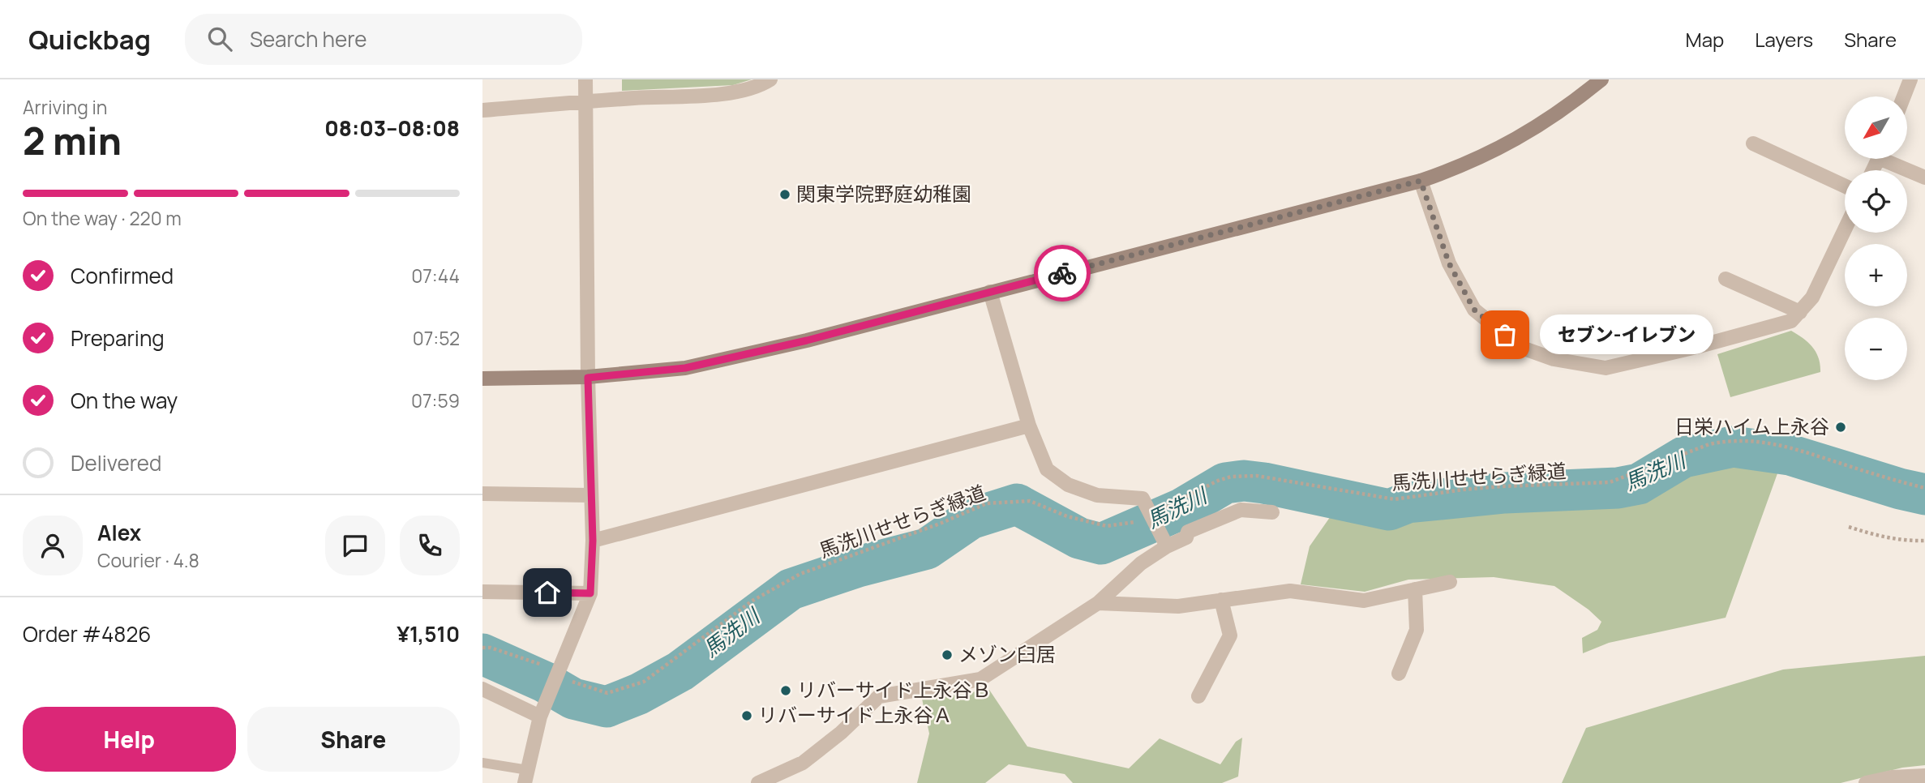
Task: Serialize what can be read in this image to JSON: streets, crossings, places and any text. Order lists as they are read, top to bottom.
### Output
{
  "streets": {
    "path": ["馬洗川せせらぎ緑道"]
  },
  "water": ["馬洗川"],
  "places": [
    "関東学院野庭幼稚園",
    "セブン-イレブン",
    "日栄ハイム上永谷",
    "メゾン臼居",
    "リバーサイド上永谷Ｂ",
    "リバーサイド上永谷Ａ"
  ],
  "north": "bottom left",
  "page": {
    "header": "Quickbag",
    "search": "Search here",
    "nav": ["Map", "Layers", "Share"],
    "heading": ["2 min", "Arriving in", "08:03–08:08"],
    "panel": [
      "Alex",
      "Courier · 4.8",
      "Order #4826",
      "¥1,510"
    ],
    "map_buttons": ["+", "−"],
    "bar": "On the way · 220 m",
    "list": [
      ["Confirmed", "07:44"],
      ["Preparing", "07:52"],
      ["On the way", "07:59"],
      "Delivered"
    ],
    "bubble": "セブン-イレブン",
    "buttons": ["Help", "Share"]
  }
}
